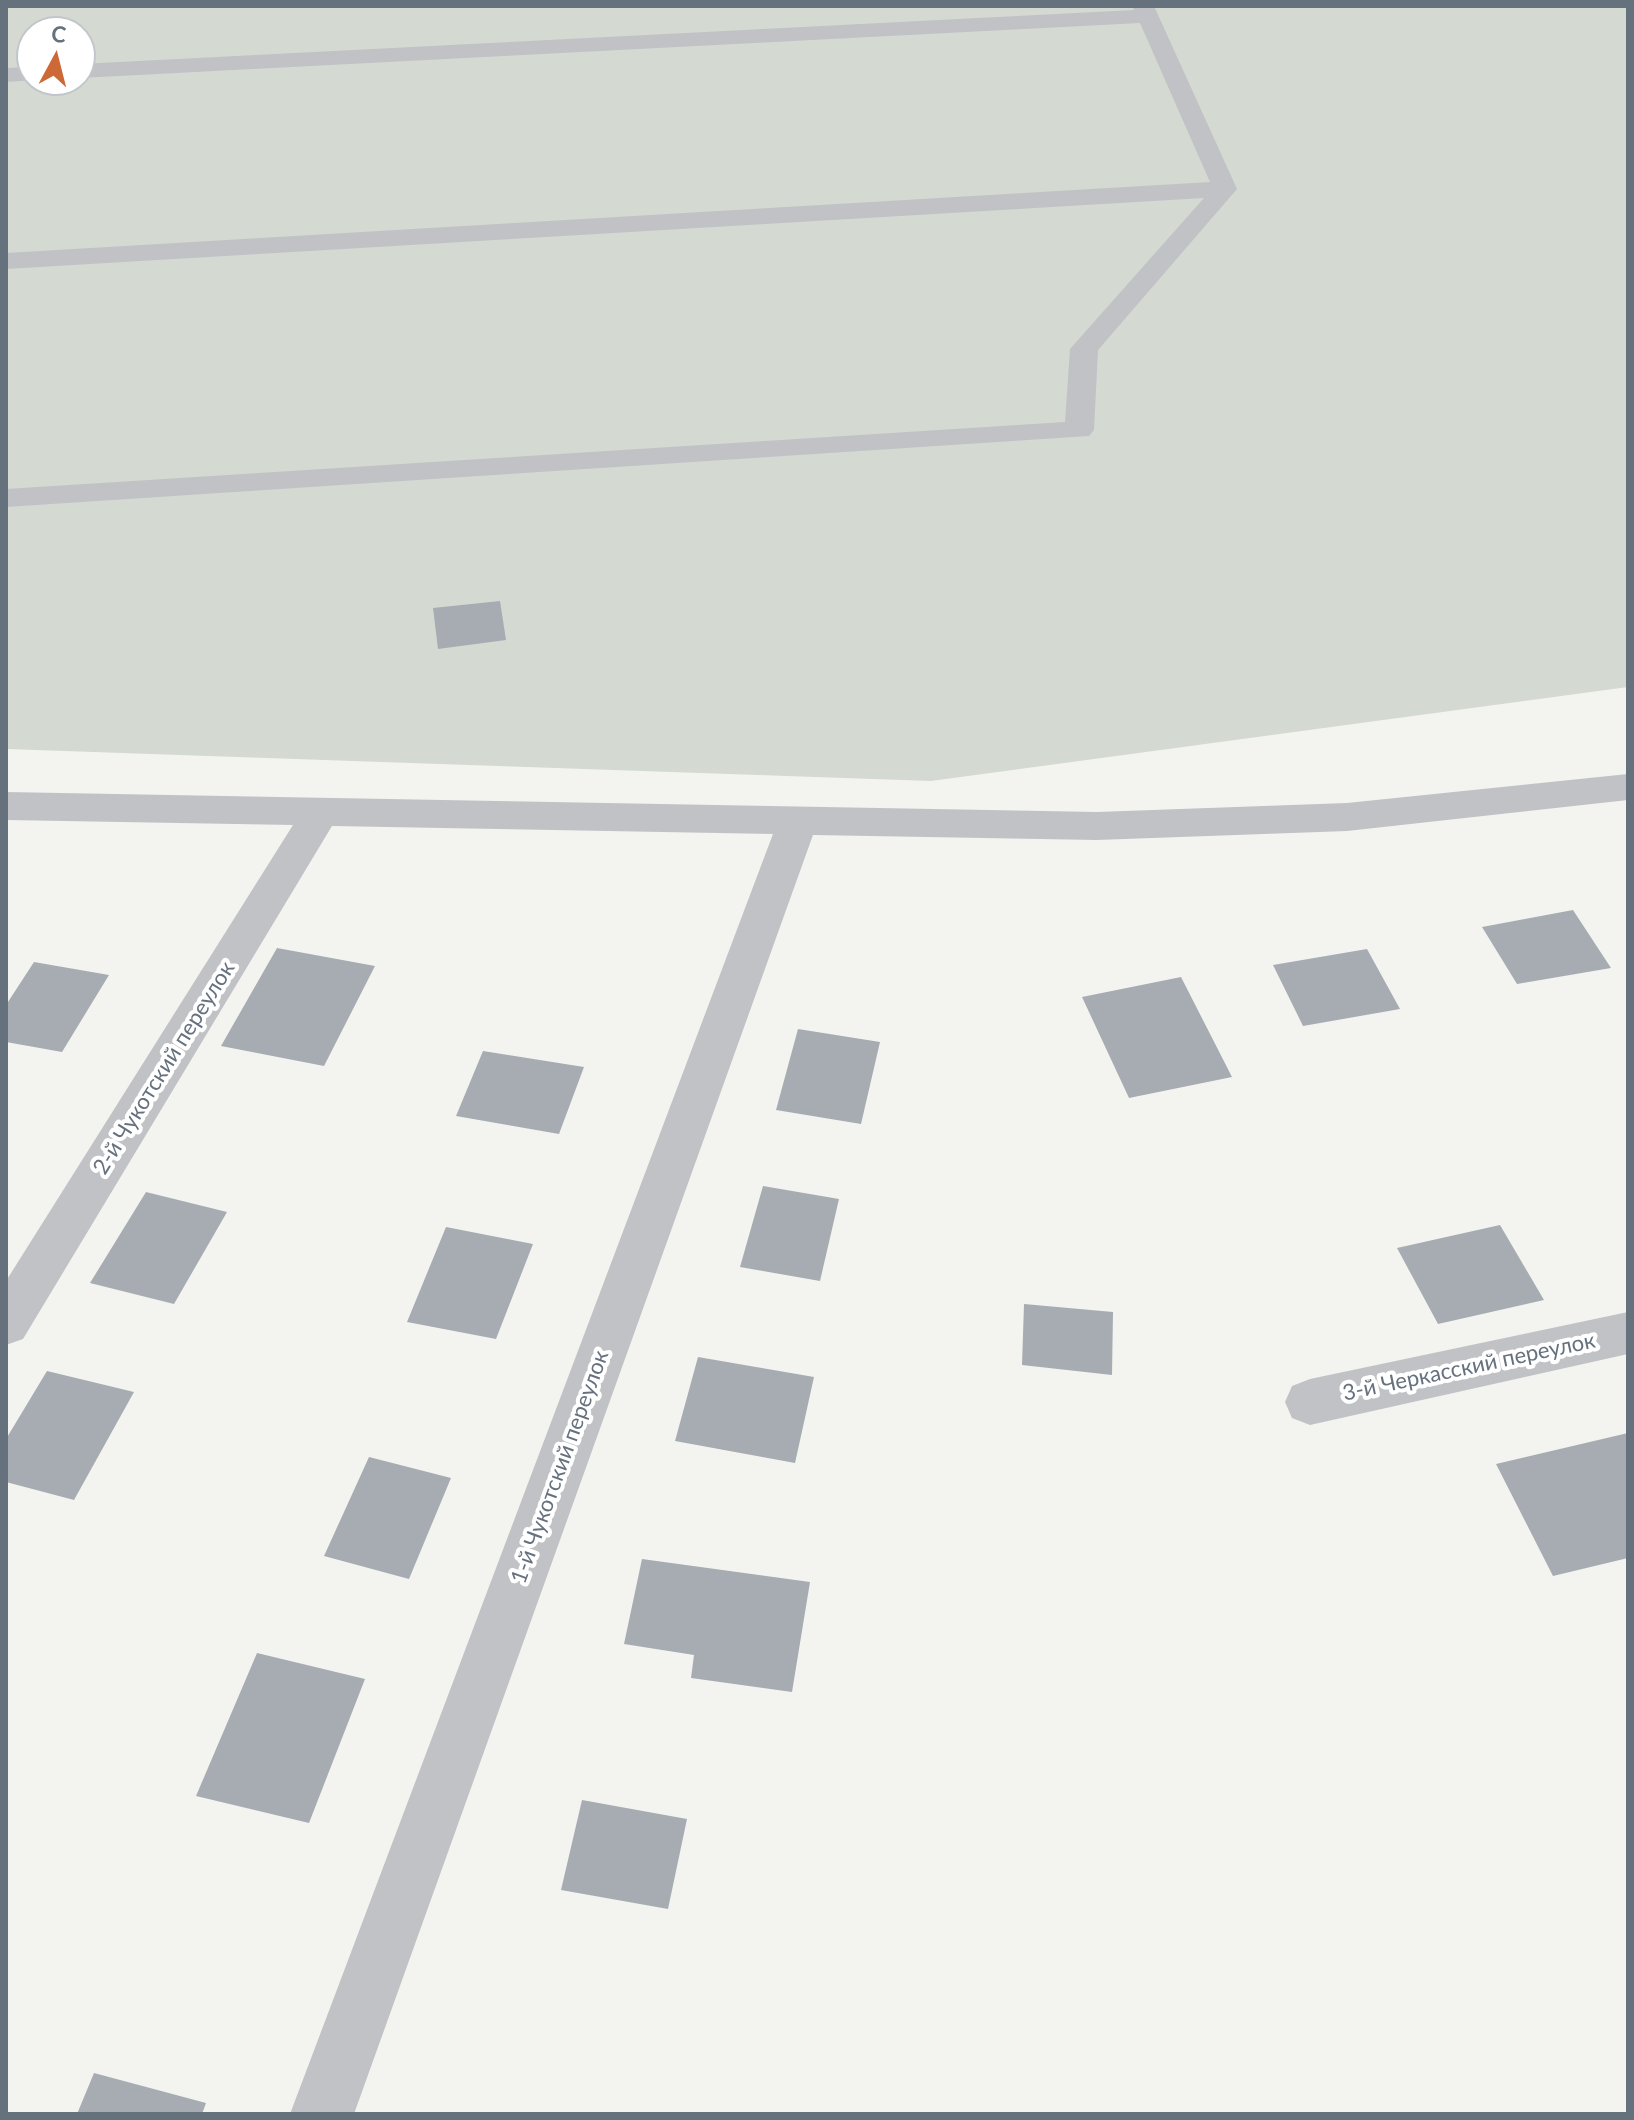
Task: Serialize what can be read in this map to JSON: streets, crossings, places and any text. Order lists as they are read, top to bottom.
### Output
{
  "streets": {
    "street": ["2-й Чукотский переулок", "3-й Черкасский переулок", "1-й Чукотский переулок"]
  },
  "north": "top"
}
